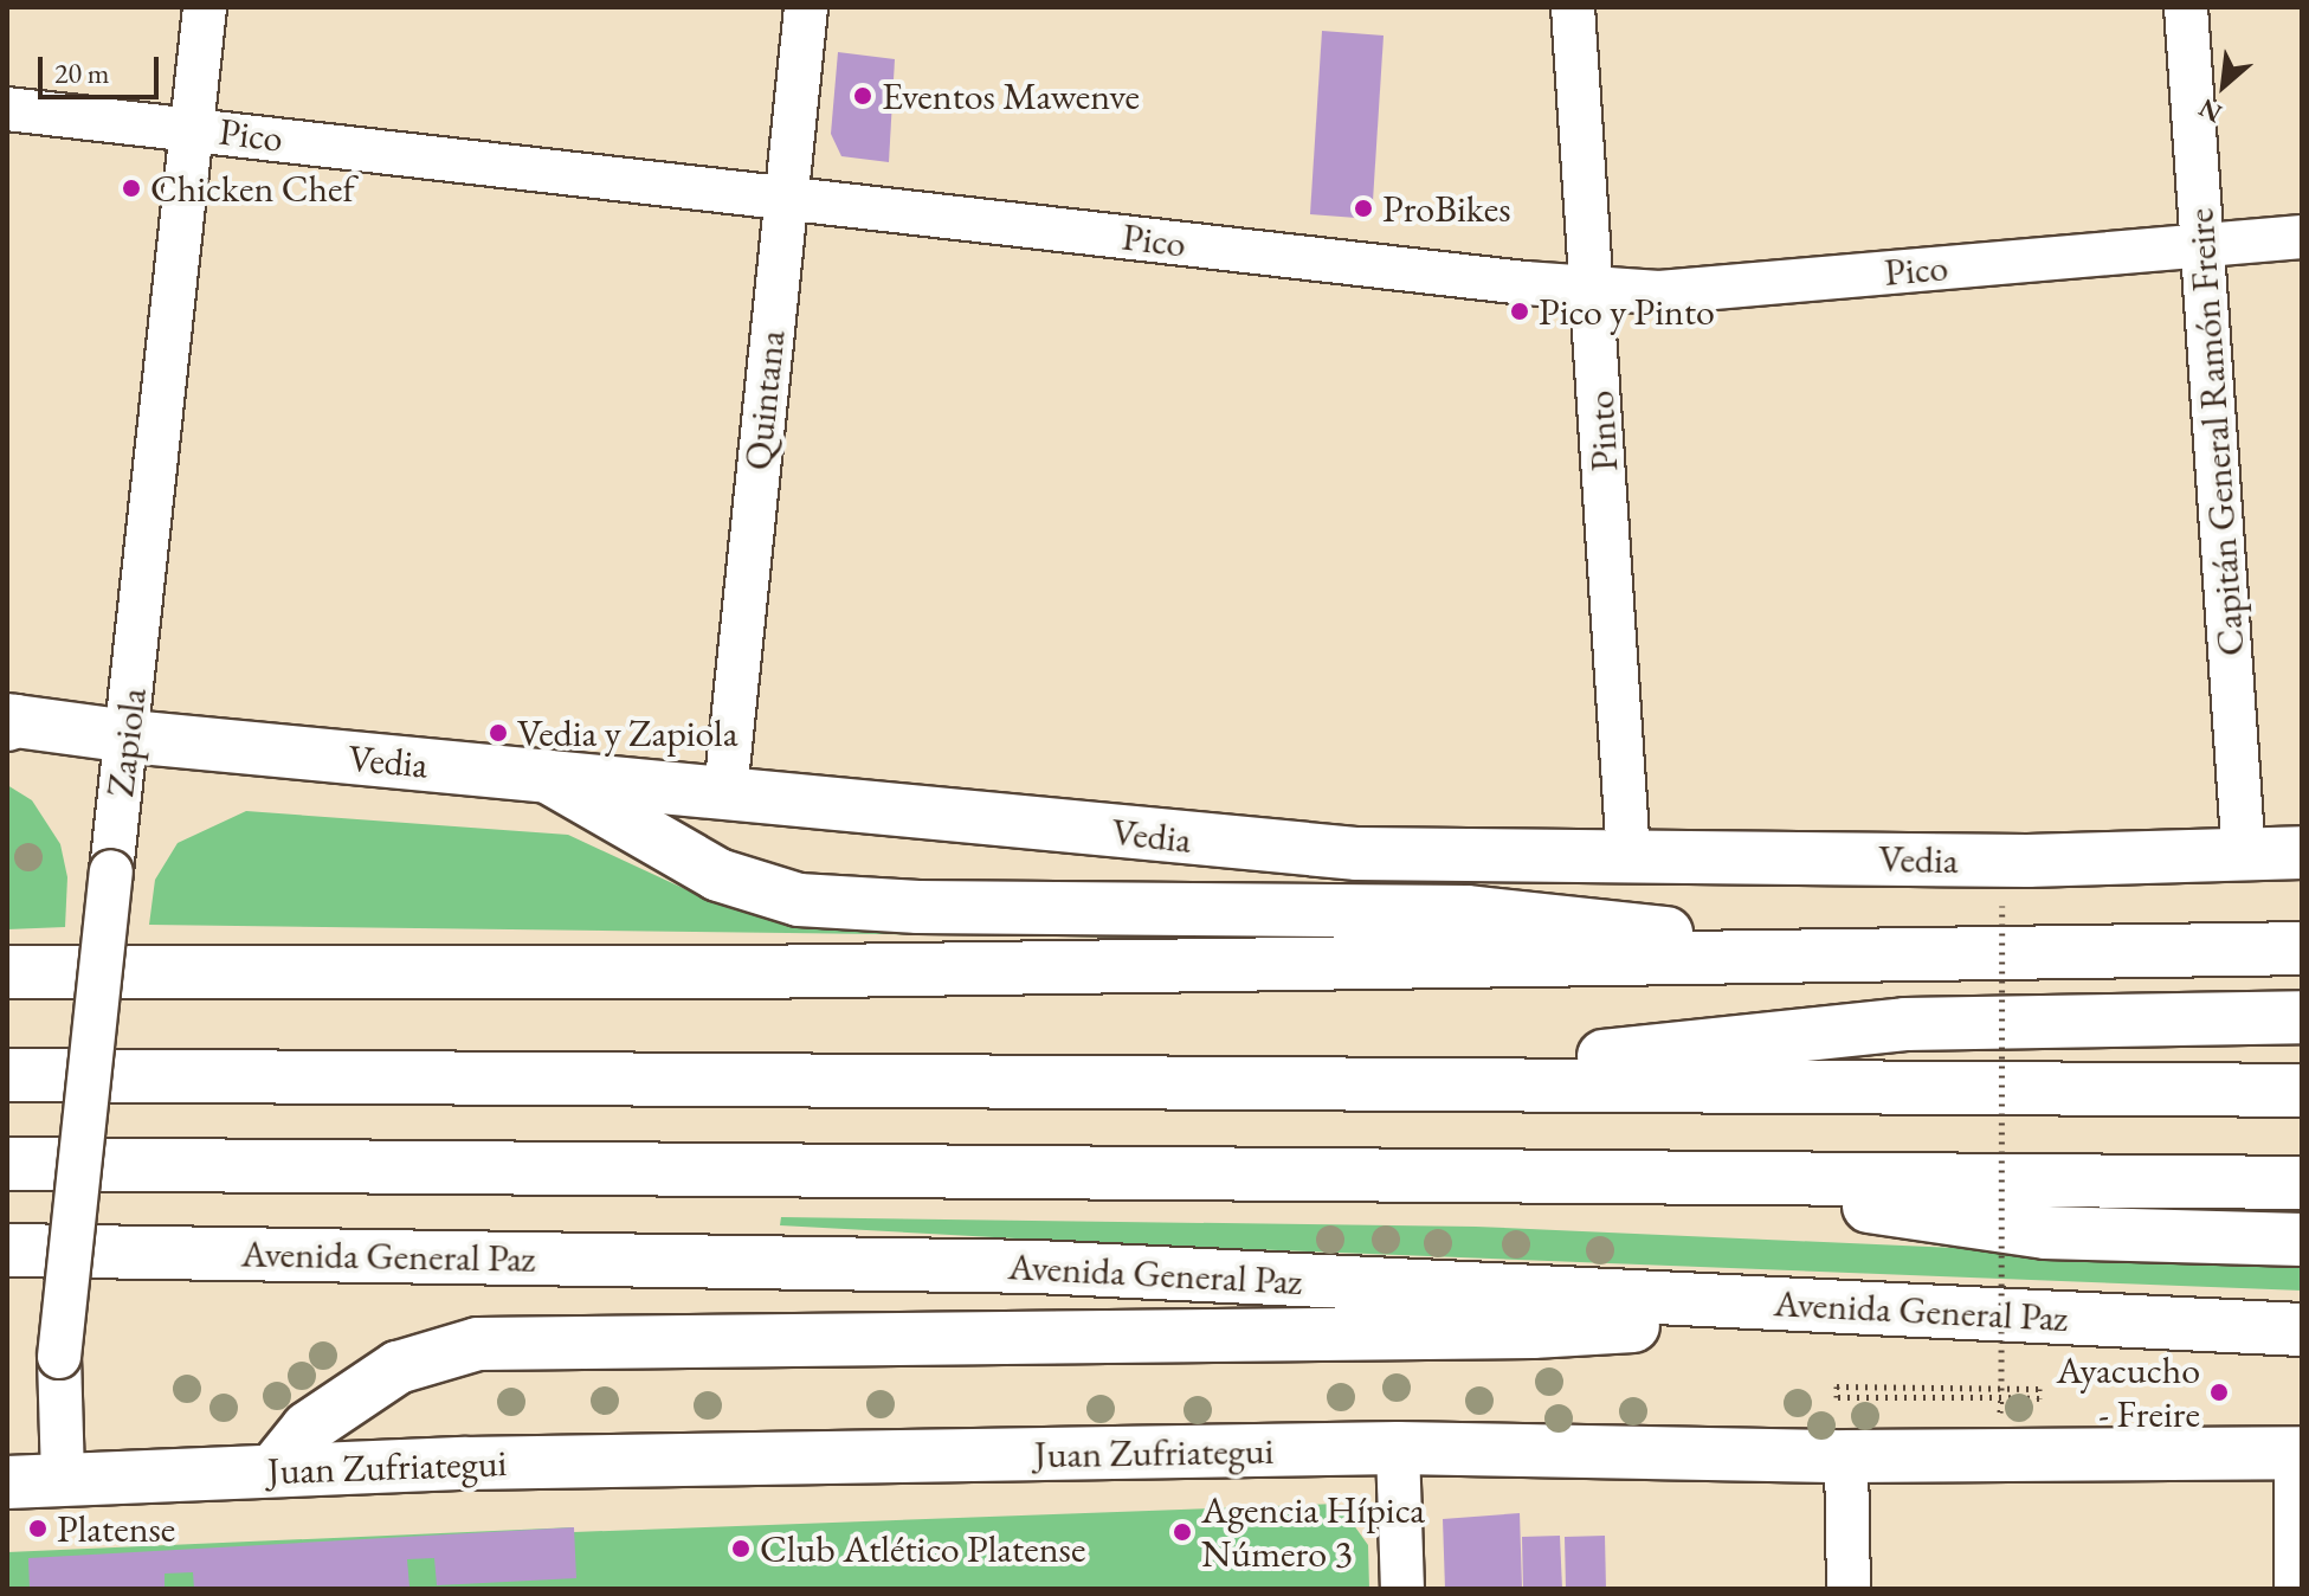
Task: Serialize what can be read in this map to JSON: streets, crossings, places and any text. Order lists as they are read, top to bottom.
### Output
{
  "streets": {
    "main road": ["Vedia", "Avenida General Paz", "Juan Zufriategui"],
    "street": [
      "Pico",
      "Quintana",
      "Pinto",
      "Capitán General Ramón Freire",
      "Zapiola"
    ]
  },
  "crossings": [
    ["Pico", "Quintana"],
    ["Pico", "Pinto"],
    ["Pico", "Capitán General Ramón Freire"],
    ["Pico", "Zapiola"],
    ["Quintana", "Vedia"],
    ["Pinto", "Vedia"],
    ["Capitán General Ramón Freire", "Vedia"],
    ["Zapiola", "Vedia"],
    ["Zapiola", "Juan Zufriategui"]
  ],
  "places": [
    "Eventos Mawenve",
    "Chicken Chef",
    "ProBikes",
    "Pico y Pinto",
    "Vedia y Zapiola",
    "Ayacucho - Freire",
    "Platense",
    "Agencia Hípica Número 3",
    "Club Atlético Platense"
  ],
  "scale_bar": "20 m",
  "north": "bottom left"
}
